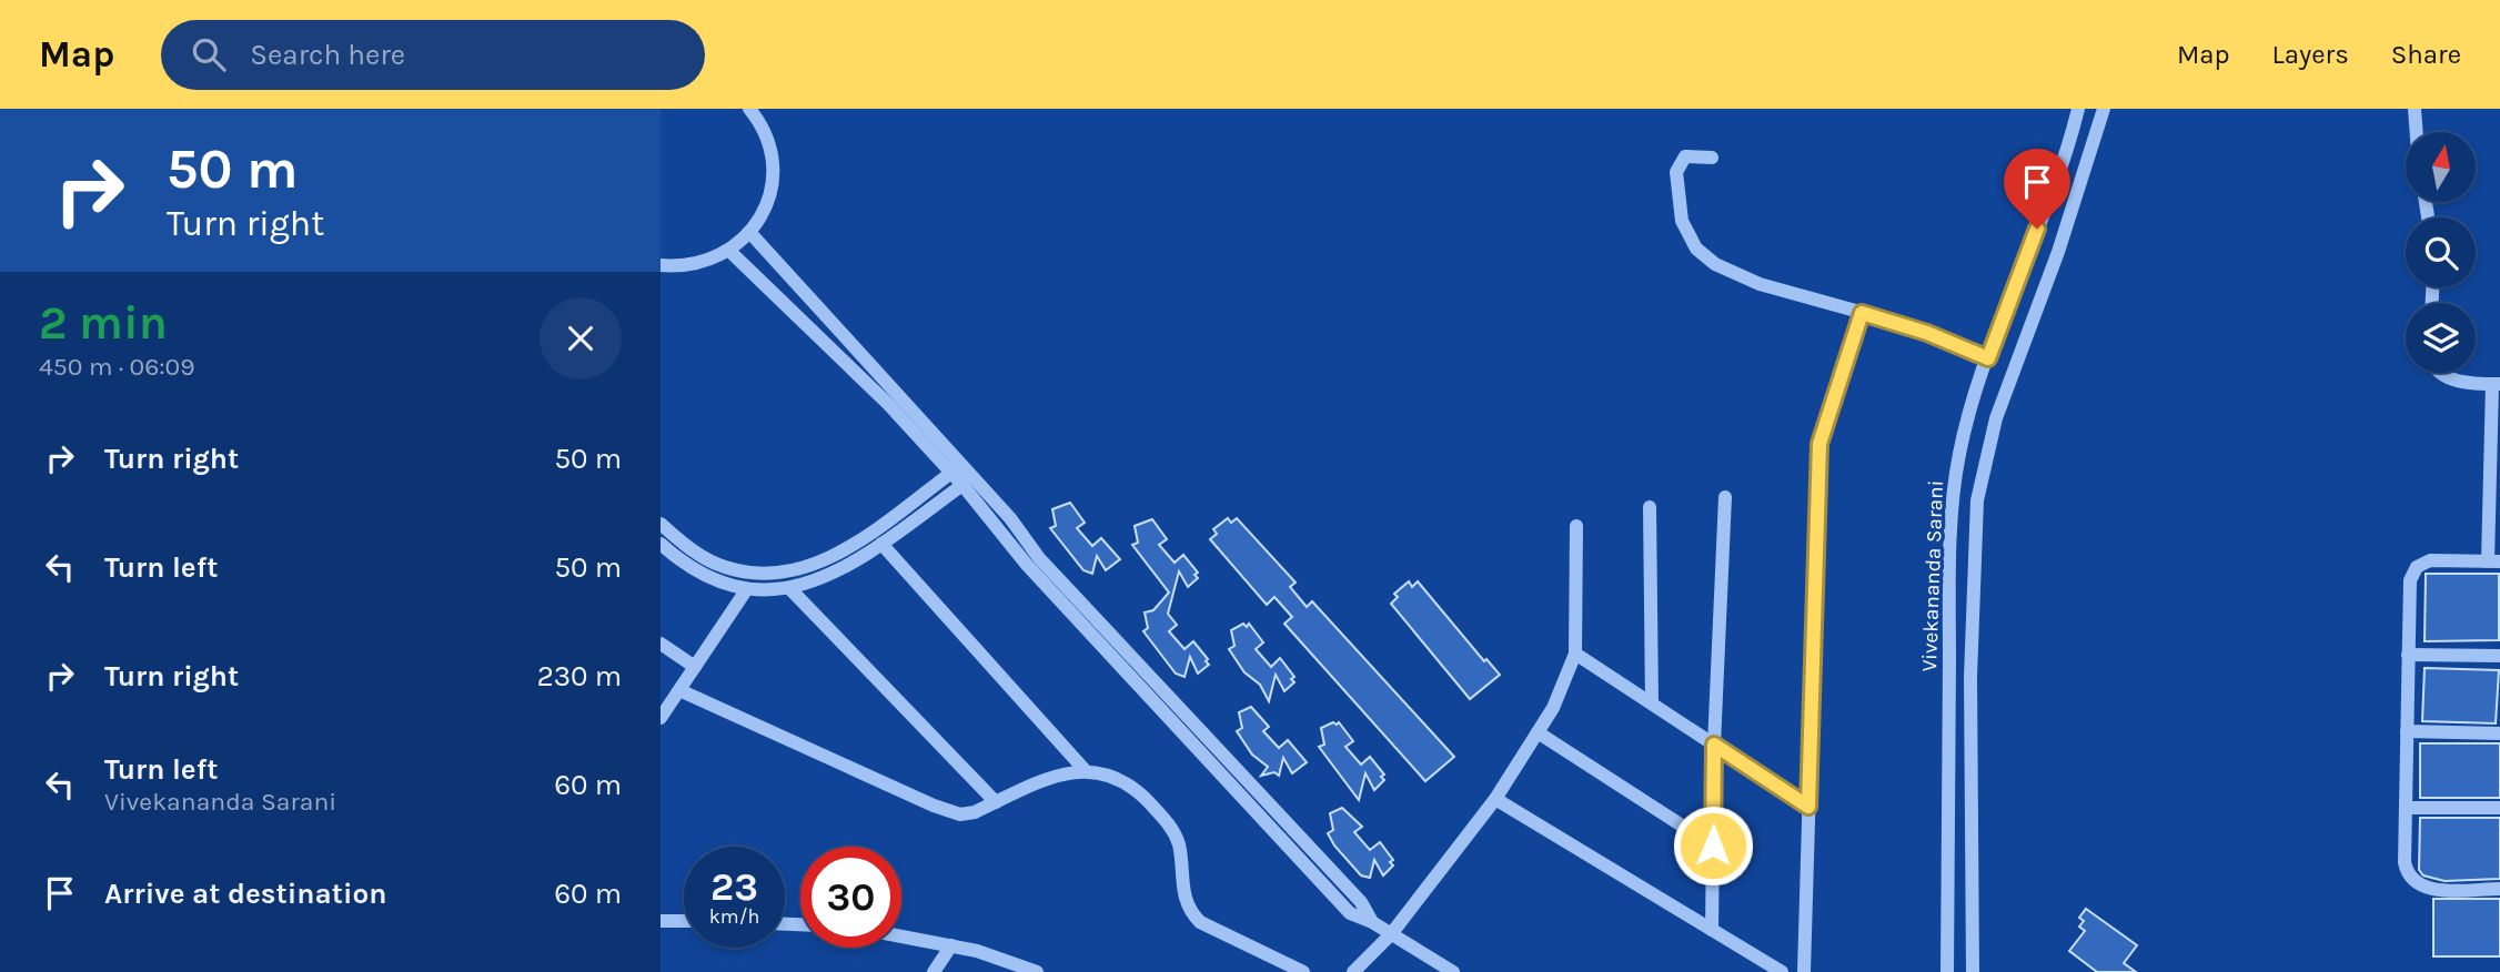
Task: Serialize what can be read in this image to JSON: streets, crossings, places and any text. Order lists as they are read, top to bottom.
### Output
{
  "streets": {
    "street": ["Vivekananda Sarani"]
  },
  "north": "top",
  "page": {
    "header": "Map",
    "search": "Search here",
    "nav": ["Map", "Layers", "Share"],
    "turn": ["50 m", "Turn right"],
    "heading": ["2 min", "450 m · 06:09"],
    "list": [
      {
        "name": "Turn right",
        "value": "50 m"
      },
      {
        "name": "Turn left",
        "value": "50 m"
      },
      {
        "name": "Turn right",
        "value": "230 m"
      },
      {
        "name": "Turn left",
        "note": "Vivekananda Sarani",
        "value": "60 m"
      },
      {
        "name": "Arrive at destination",
        "value": "60 m"
      }
    ],
    "speed": "23 km/h",
    "limit": "30"
  }
}
